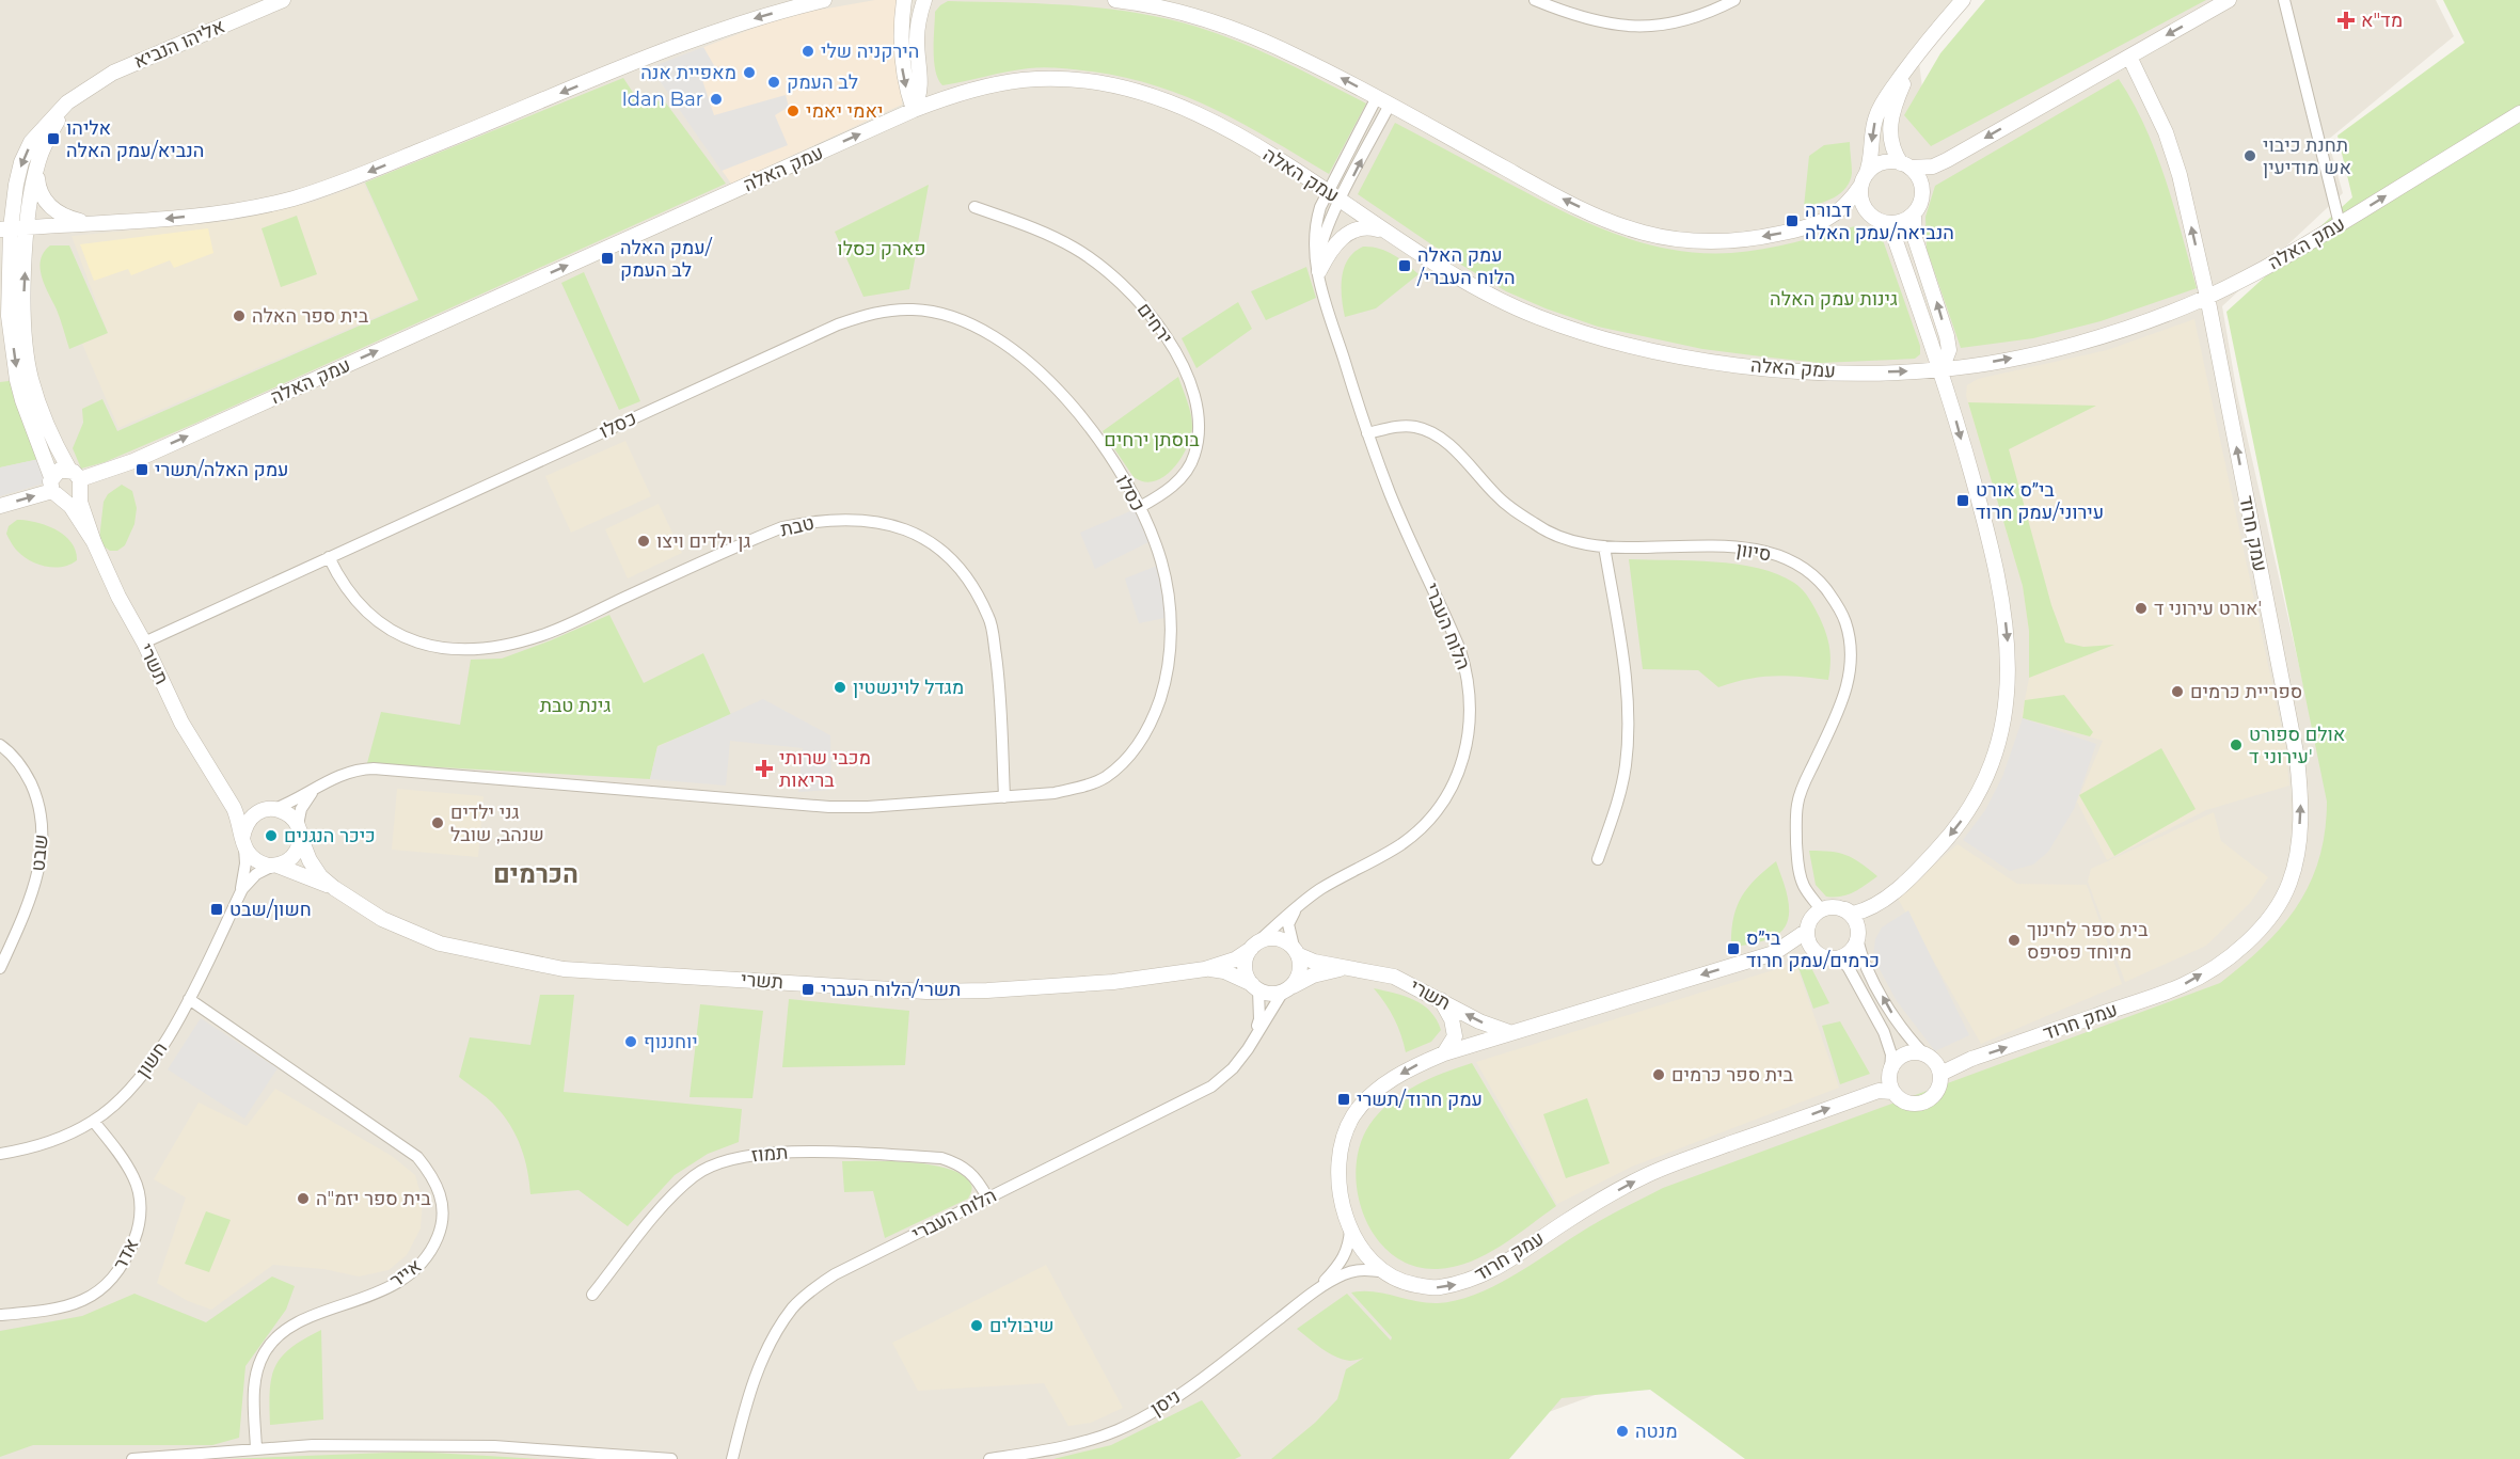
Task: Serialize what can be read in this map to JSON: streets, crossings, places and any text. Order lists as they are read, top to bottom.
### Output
{
  "streets": {
    "street": [
      "אליהו הנביא",
      "עמק האלה",
      "ירחים",
      "כסלו",
      "טבת",
      "עמק חרוד",
      "סיוון",
      "הלוח העברי",
      "תשרי",
      "שבט",
      "חשון",
      "תמוז",
      "אדר",
      "אייר",
      "ניסן"
    ]
  },
  "crossings": [
    ["אליהו הנביא", "תשרי"],
    ["עמק האלה", "עמק חרוד"],
    ["עמק האלה", "הלוח העברי"],
    ["עמק האלה", "תשרי"],
    ["ירחים", "כסלו"],
    ["כסלו", "טבת"],
    ["כסלו", "תשרי"],
    ["כסלו", "חשון"],
    ["עמק חרוד", "סיוון"],
    ["עמק חרוד", "תשרי"],
    ["עמק חרוד", "ניסן"],
    ["סיוון", "הלוח העברי"],
    ["הלוח העברי", "תשרי"],
    ["הלוח העברי", "תמוז"],
    ["תשרי", "חשון"],
    ["חשון", "אדר"],
    ["חשון", "אייר"]
  ],
  "one_way": ["עמק האלה"],
  "districts": ["הכרמים"],
  "parks": [
    "פארק כסלו",
    "גינות עמק האלה",
    "בוסתן ירחים",
    "גינת טבת"
  ],
  "places": {
    "health": ["מד\"א", "מכבי שרותי בריאות"],
    "other": [
      "הירקניה שלי",
      "מאפיית אנה",
      "לב העמק",
      "Idan Bar",
      "יאמי יאמי",
      "תחנת כיבוי אש מודיעין",
      "בית ספר האלה",
      "גן ילדים ויצו",
      "אורט עירוני ד'",
      "מגדל לוינשטין",
      "ספריית כרמים",
      "אולם ספורט עירוני ד'",
      "גני ילדים שנהב, שובל",
      "כיכר הנגנים",
      "בית ספר לחינוך מיוחד פסיפס",
      "יוחננוף",
      "בית ספר כרמים",
      "בית ספר יזמ\"ה",
      "שיבולים",
      "מנטה"
    ],
    "transit": [
      "אליהו הנביא/עמק האלה",
      "דבורה הנביאה/עמק האלה",
      "עמק האלה/ לב העמק",
      "עמק האלה /הלוח העברי",
      "עמק האלה/תשרי",
      "בי״ס אורט עירוני/עמק חרוד",
      "חשון/שבט",
      "בי״ס כרמים/עמק חרוד",
      "תשרי/הלוח העברי",
      "עמק חרוד/תשרי"
    ]
  }
}
